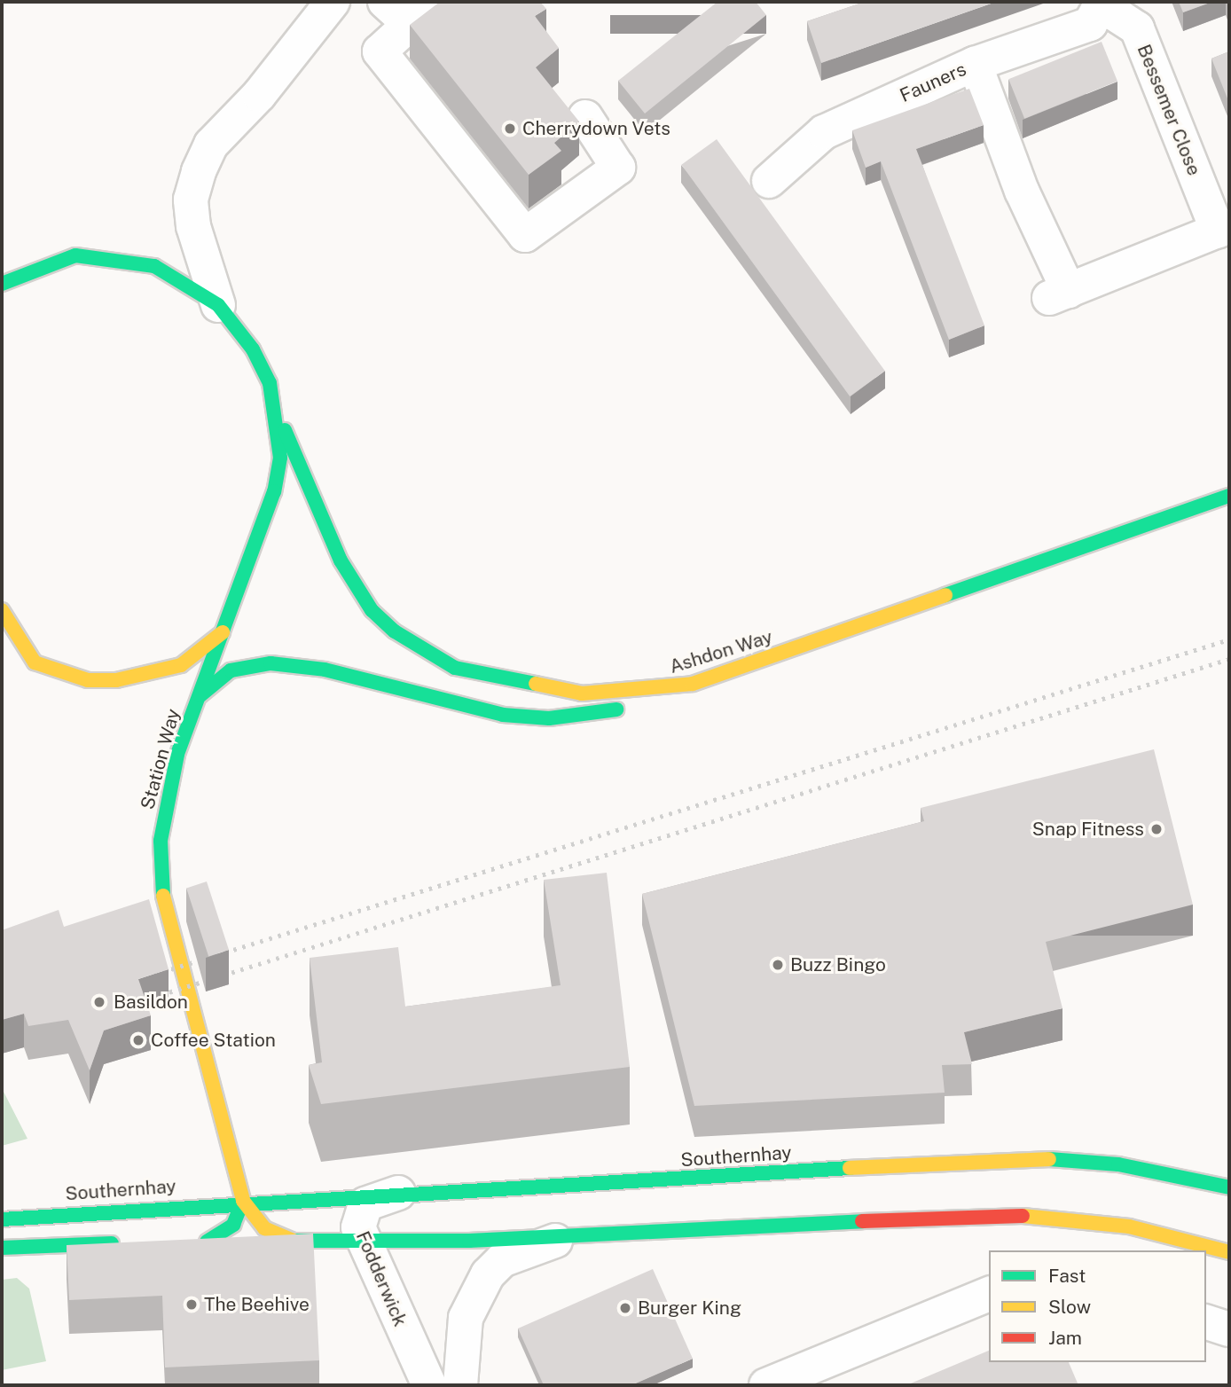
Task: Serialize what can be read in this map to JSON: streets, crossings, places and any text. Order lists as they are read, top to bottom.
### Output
{
  "streets": {
    "street": [
      "Fauners",
      "Bessemer Close",
      "Ashdon Way",
      "Station Way",
      "Southernhay",
      "Fodderwick"
    ]
  },
  "crossings": [
    ["Fauners", "Bessemer Close"],
    ["Ashdon Way", "Station Way"],
    ["Station Way", "Southernhay"],
    ["Southernhay", "Fodderwick"]
  ],
  "places": [
    "Cherrydown Vets",
    "Snap Fitness",
    "Buzz Bingo",
    "Basildon",
    "Coffee Station",
    "The Beehive",
    "Burger King"
  ],
  "legend": ["Fast", "Slow", "Jam"]
}
